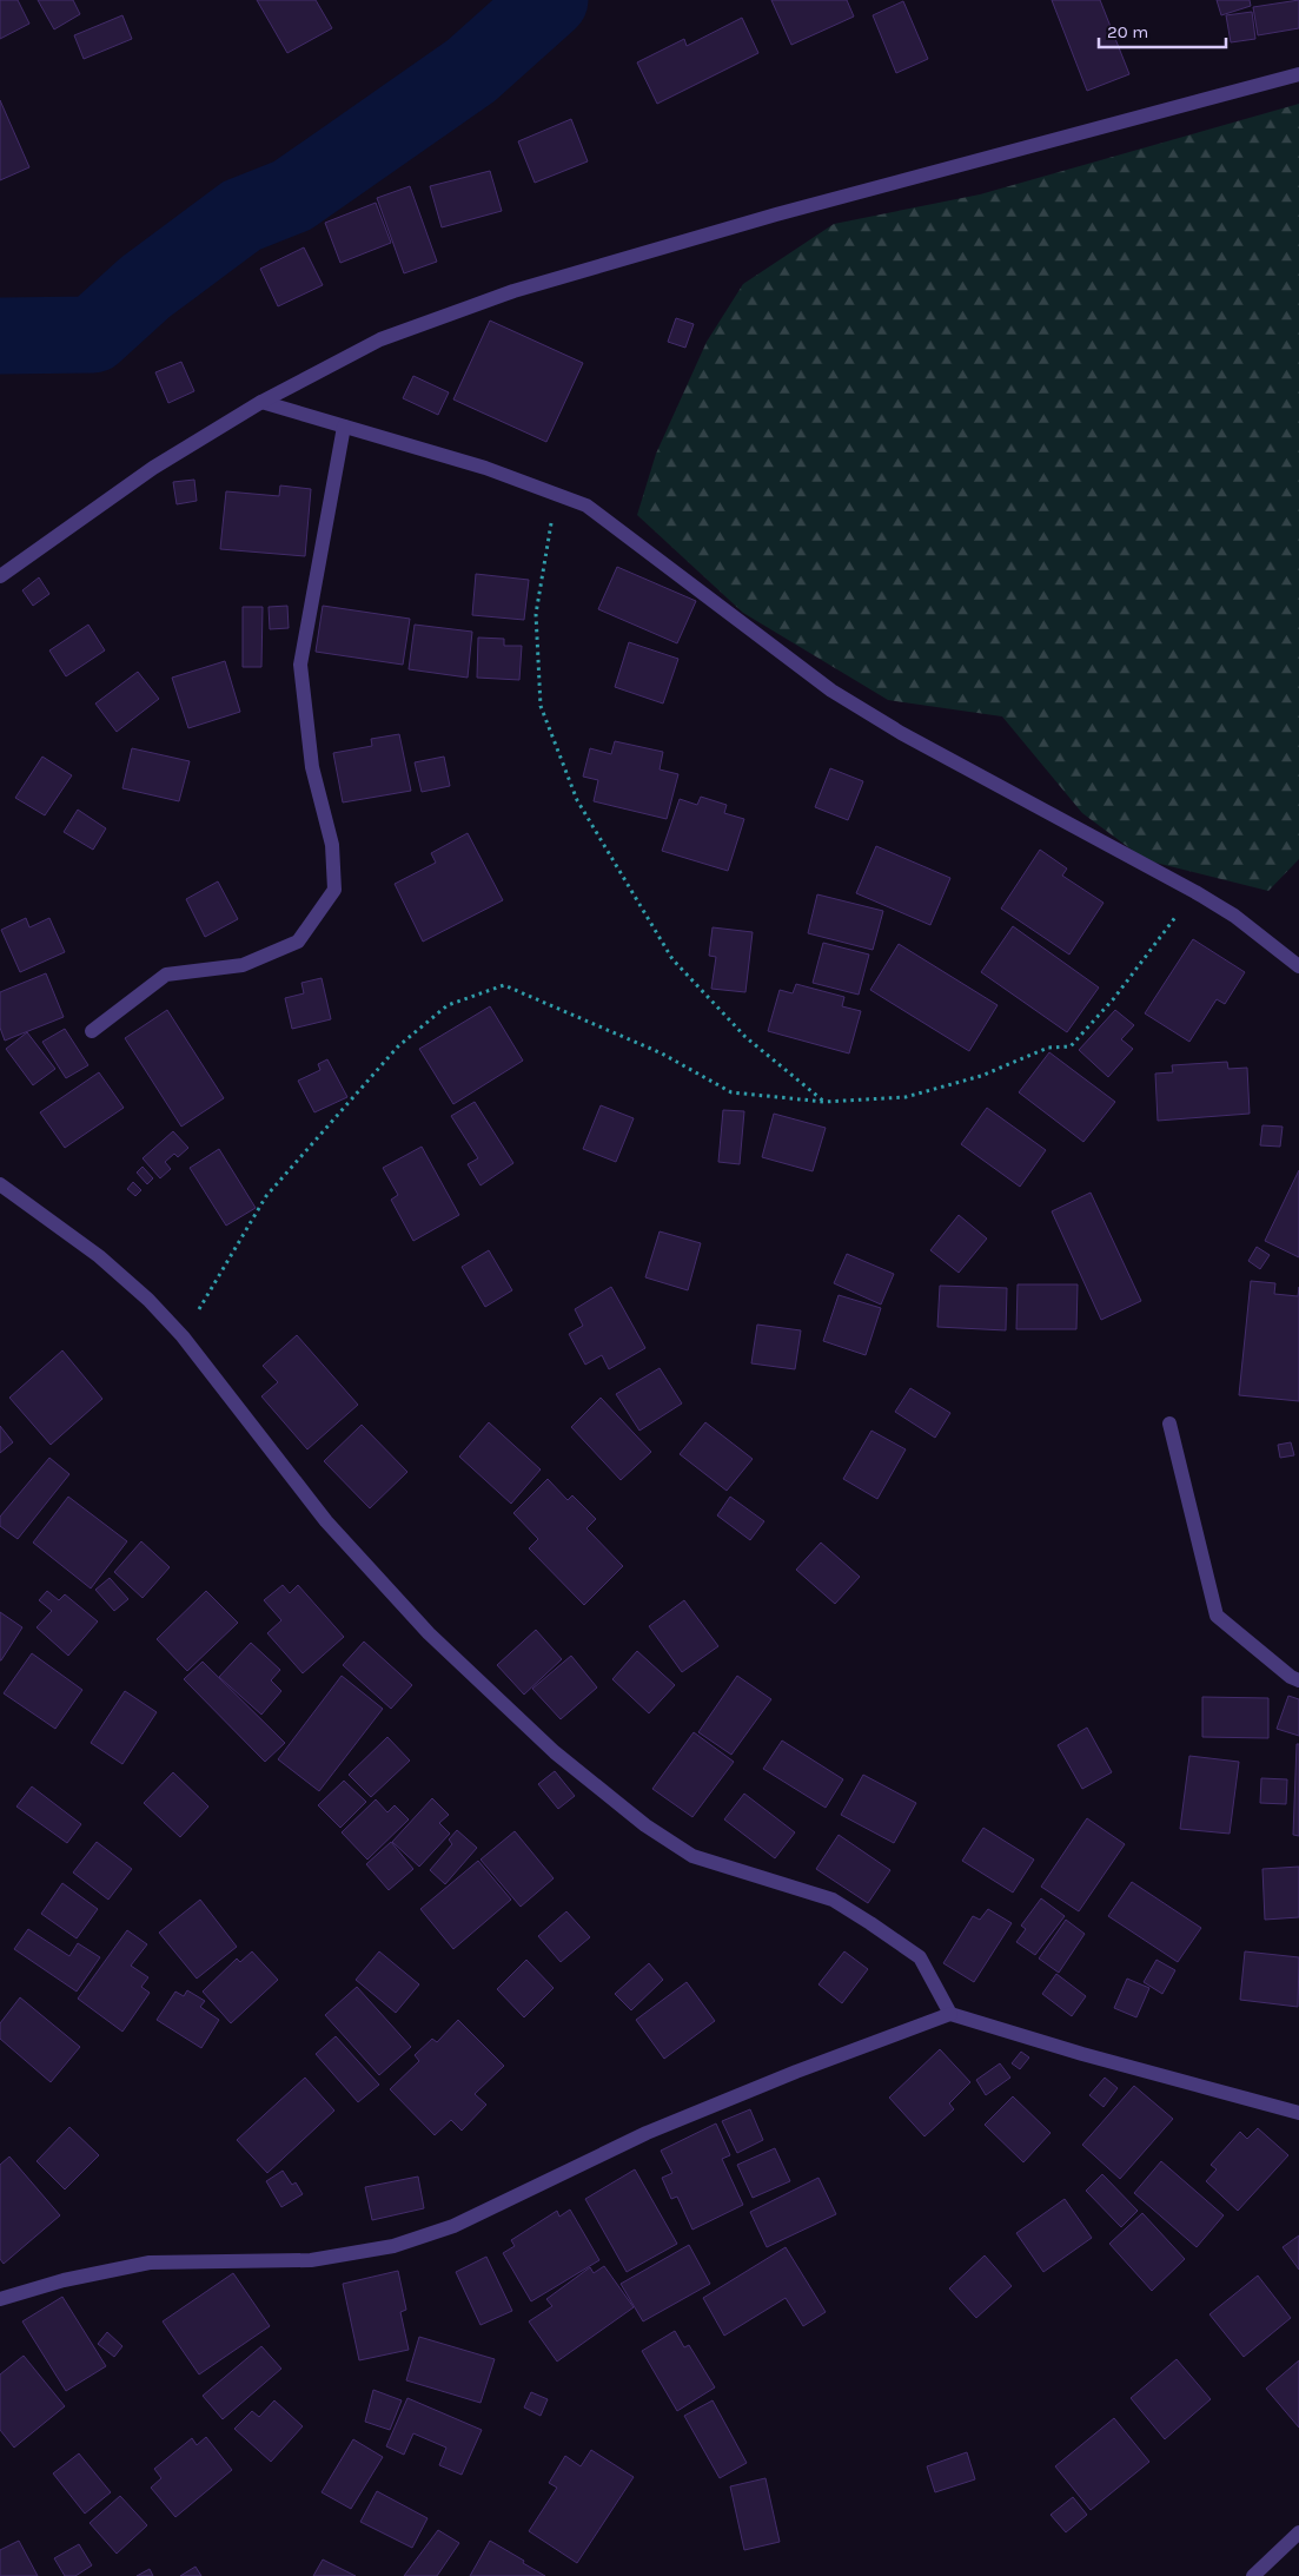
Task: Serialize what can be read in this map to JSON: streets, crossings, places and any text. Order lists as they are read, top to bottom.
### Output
{
  "scale_bar": "20 m"
}
